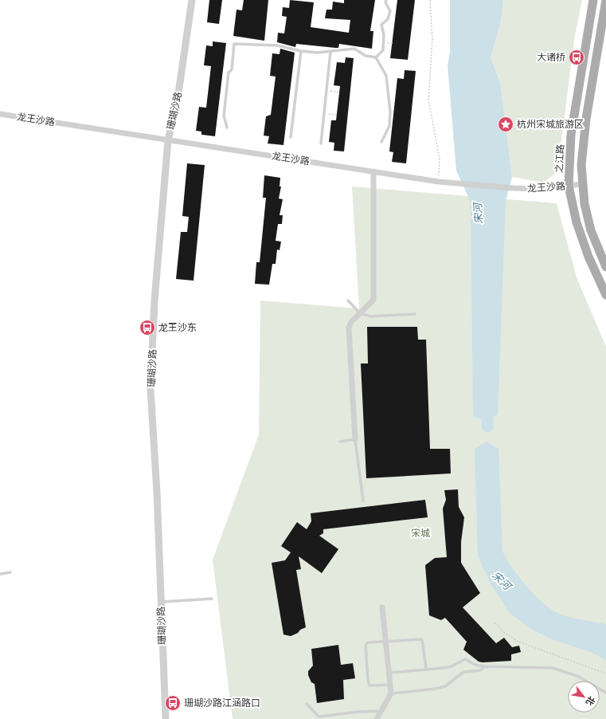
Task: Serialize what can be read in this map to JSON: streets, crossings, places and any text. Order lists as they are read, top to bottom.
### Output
{
  "streets": {
    "main road": ["之江路"],
    "street": ["珊瑚沙路", "龙王沙路"]
  },
  "crossings": [
    ["珊瑚沙路", "龙王沙路"],
    ["龙王沙路", "之江路"]
  ],
  "water": ["宋河"],
  "parks": ["宋城"],
  "places": {
    "bus stop": ["大诸桥", "龙王沙东", "珊瑚沙路江涵路口"],
    "place": ["杭州宋城旅游区"]
  },
  "north": "bottom right"
}
